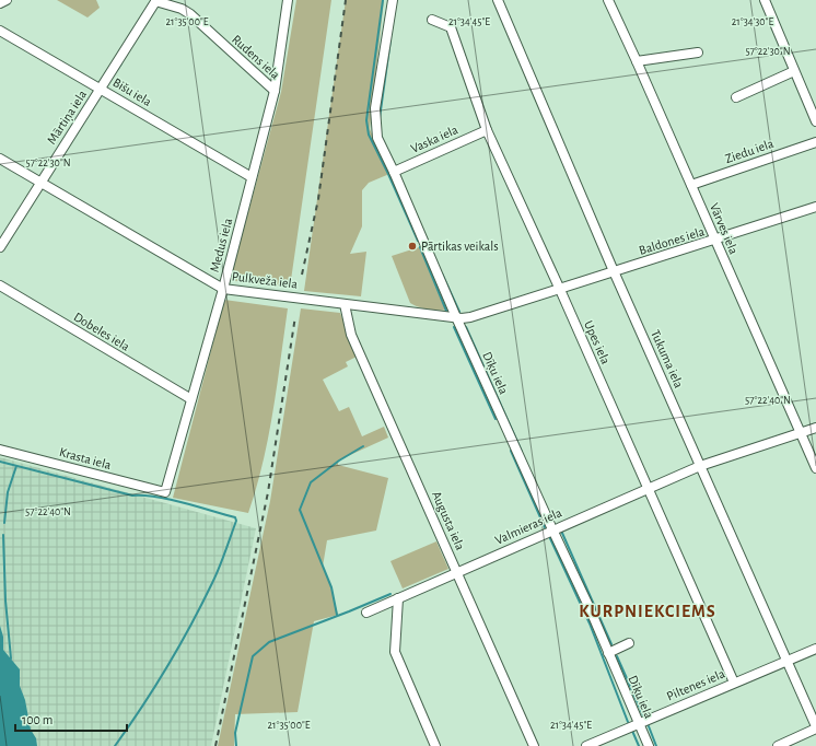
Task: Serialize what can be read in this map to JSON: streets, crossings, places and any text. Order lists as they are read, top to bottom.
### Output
{
  "streets": {
    "street": [
      "Rudens iela",
      "Bišu iela",
      "Mārtiņa iela",
      "Vaska iela",
      "Ziedu iela",
      "Vārves iela",
      "Baldones iela",
      "Medus iela",
      "Pulkveža iela",
      "Dobeles iela",
      "Upes iela",
      "Tukuma iela",
      "Dīķu iela",
      "Krasta iela",
      "Augusta iela",
      "Valmieras iela",
      "Piltenes iela"
    ]
  },
  "crossings": [
    ["Rudens iela", "Mārtiņa iela"],
    ["Rudens iela", "Medus iela"],
    ["Bišu iela", "Mārtiņa iela"],
    ["Bišu iela", "Medus iela"],
    ["Mārtiņa iela", "Pulkveža iela"],
    ["Vaska iela", "Upes iela"],
    ["Vaska iela", "Dīķu iela"],
    ["Ziedu iela", "Vārves iela"],
    ["Vārves iela", "Baldones iela"],
    ["Vārves iela", "Valmieras iela"],
    ["Baldones iela", "Pulkveža iela"],
    ["Baldones iela", "Upes iela"],
    ["Baldones iela", "Tukuma iela"],
    ["Medus iela", "Pulkveža iela"],
    ["Medus iela", "Dobeles iela"],
    ["Medus iela", "Krasta iela"],
    ["Pulkveža iela", "Upes iela"],
    ["Pulkveža iela", "Dīķu iela"],
    ["Pulkveža iela", "Augusta iela"],
    ["Upes iela", "Valmieras iela"],
    ["Upes iela", "Piltenes iela"],
    ["Tukuma iela", "Valmieras iela"],
    ["Tukuma iela", "Piltenes iela"],
    ["Dīķu iela", "Valmieras iela"],
    ["Dīķu iela", "Piltenes iela"],
    ["Augusta iela", "Valmieras iela"]
  ],
  "districts": ["KURPNIEKCIEMS"],
  "places": ["Pārtikas veikals"],
  "scale_bar": "100 m",
  "coordinates": [
    "21°35'00\"E",
    "21°34'45\"E",
    "21°34'30\"E",
    "57°22'30\"N",
    "57°22'40\"N"
  ]
}
